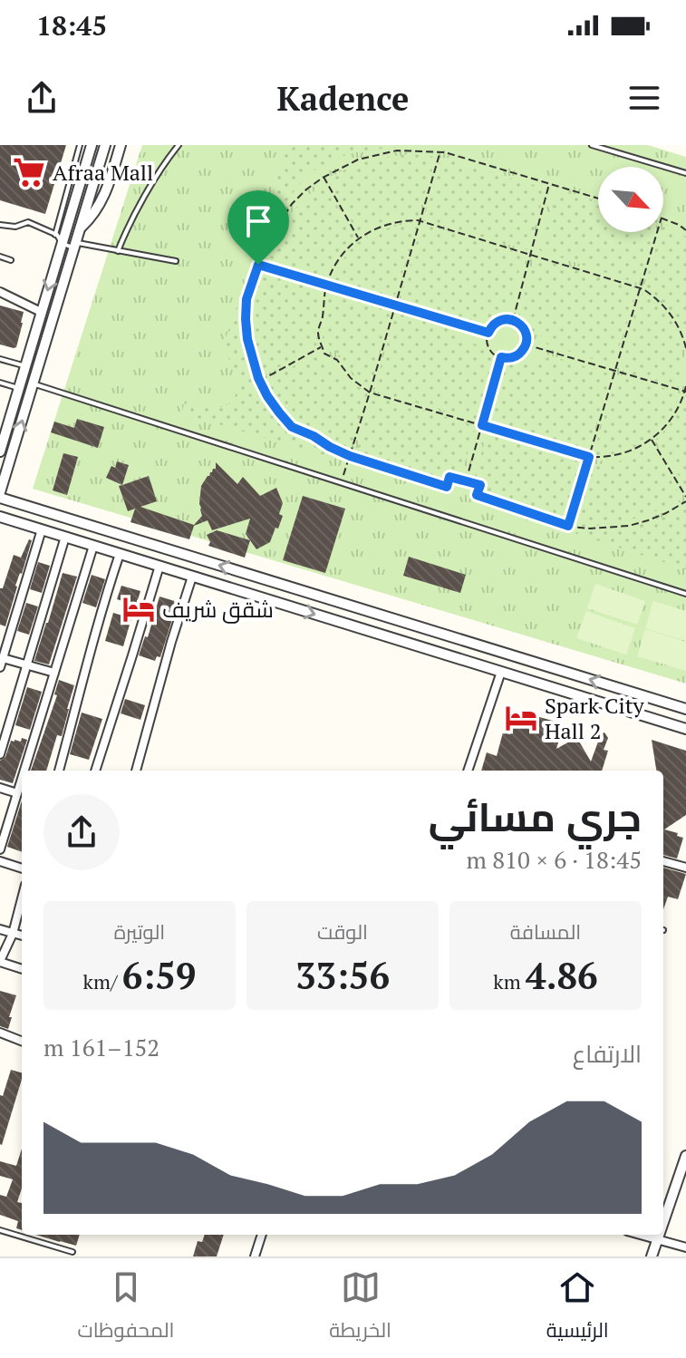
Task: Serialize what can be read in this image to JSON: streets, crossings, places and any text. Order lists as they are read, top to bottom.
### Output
{
  "places": {
    "supermarket": ["Afraa Mall"],
    "hotel": ["شقق شريف", "Spark City Hall 2"]
  },
  "north": "bottom right",
  "page": {
    "status": "18:45",
    "header": "Kadence",
    "heading": ["جري مسائي", "18:45 · 6 × 810 m"],
    "stats": [
      ["المسافة", "4.86 km"],
      ["الوقت", "33:56"],
      ["الوتيرة", "6:59 /km"]
    ],
    "chart": ["الارتفاع", "152–161 m"],
    "tabs": ["الرئيسية", "الخريطة", "المحفوظات"]
  }
}
